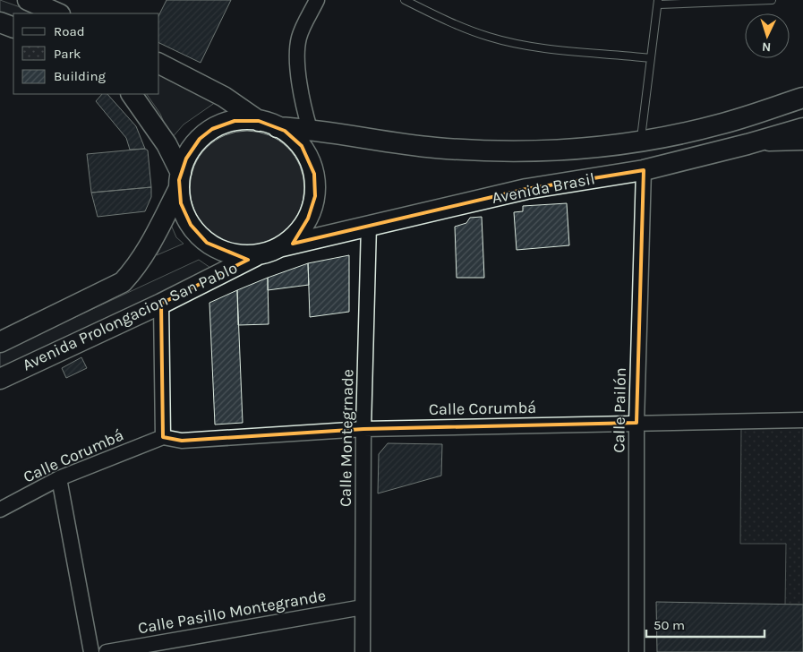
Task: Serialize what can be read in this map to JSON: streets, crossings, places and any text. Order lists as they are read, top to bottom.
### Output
{
  "streets": {
    "main road": ["Avenida Brasil", "Avenida Prolongacion San Pablo"],
    "street": [
      "Calle Corumbá",
      "Calle Pailón",
      "Calle Montegrnade",
      "Calle Pasillo Montegrande"
    ]
  },
  "crossings": [
    ["Avenida Brasil", "Avenida Prolongacion San Pablo"],
    ["Avenida Brasil", "Calle Pailón"],
    ["Avenida Brasil", "Calle Montegrnade"],
    ["Calle Corumbá", "Calle Pailón"],
    ["Calle Corumbá", "Calle Montegrnade"],
    ["Calle Montegrnade", "Calle Pasillo Montegrande"]
  ],
  "legend": ["Road", "Park", "Building"],
  "scale_bar": "50 m",
  "north": "bottom"
}
